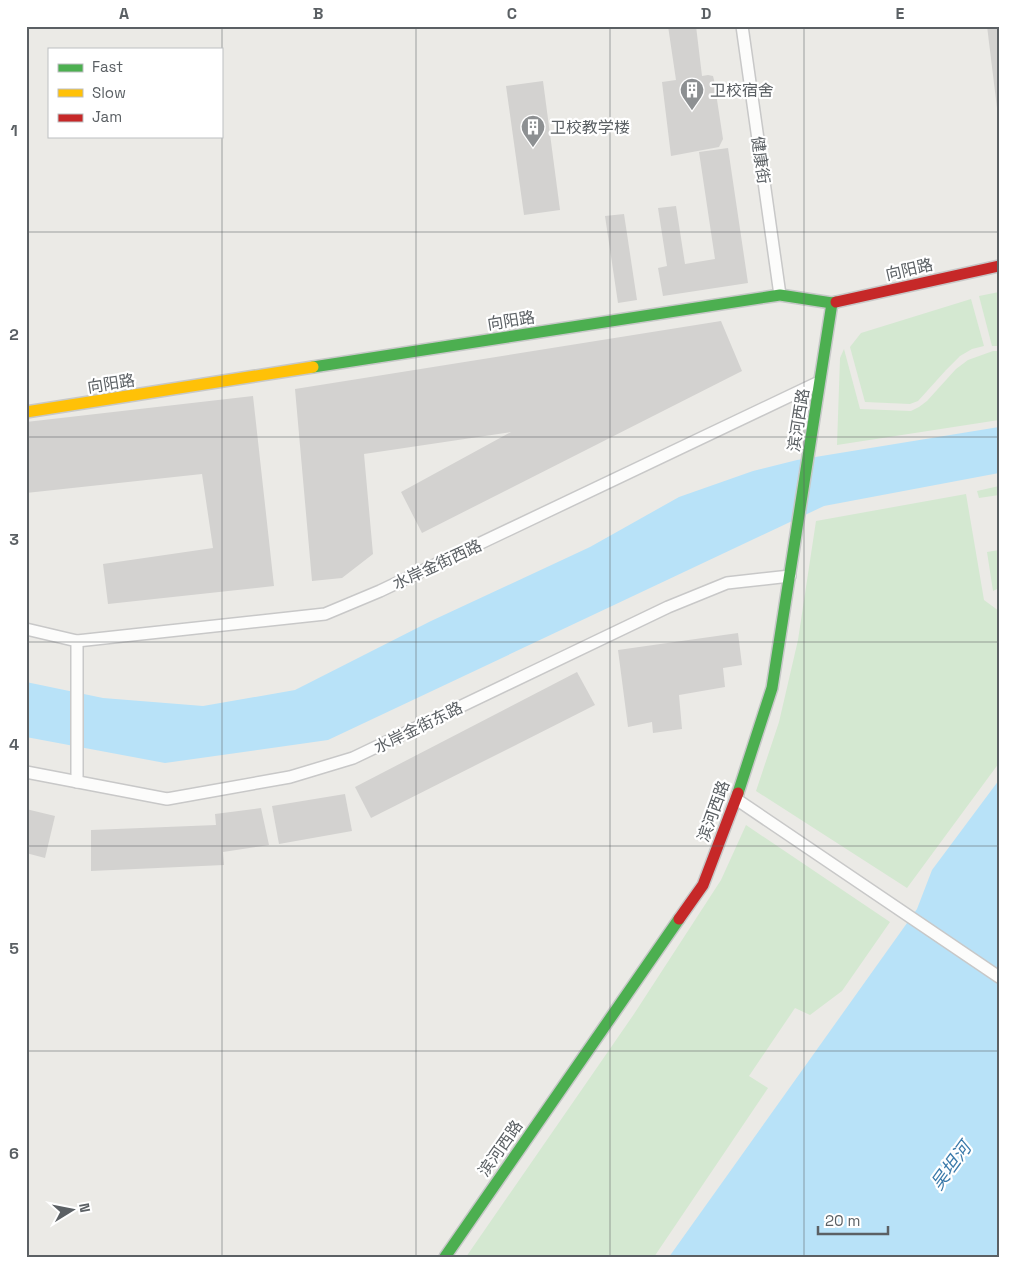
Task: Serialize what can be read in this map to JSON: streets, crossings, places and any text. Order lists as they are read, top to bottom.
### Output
{
  "streets": {
    "street": ["向阳路", "滨河西路"],
    "lane": ["健康街", "水岸金街西路", "水岸金街东路"]
  },
  "crossings": [
    ["健康街", "向阳路"],
    ["向阳路", "滨河西路"],
    ["滨河西路", "水岸金街西路"],
    ["滨河西路", "水岸金街东路"]
  ],
  "water": ["吴坦河"],
  "places": {
    "building": ["卫校宿舍", "卫校教学楼"]
  },
  "legend": ["Fast", "Slow", "Jam"],
  "scale_bar": "20 m",
  "north": "right",
  "grid": {
    "columns": [
      "A",
      "B",
      "C",
      "D",
      "E"
    ],
    "rows": [
      "1",
      "2",
      "3",
      "4",
      "5",
      "6"
    ]
  }
}
